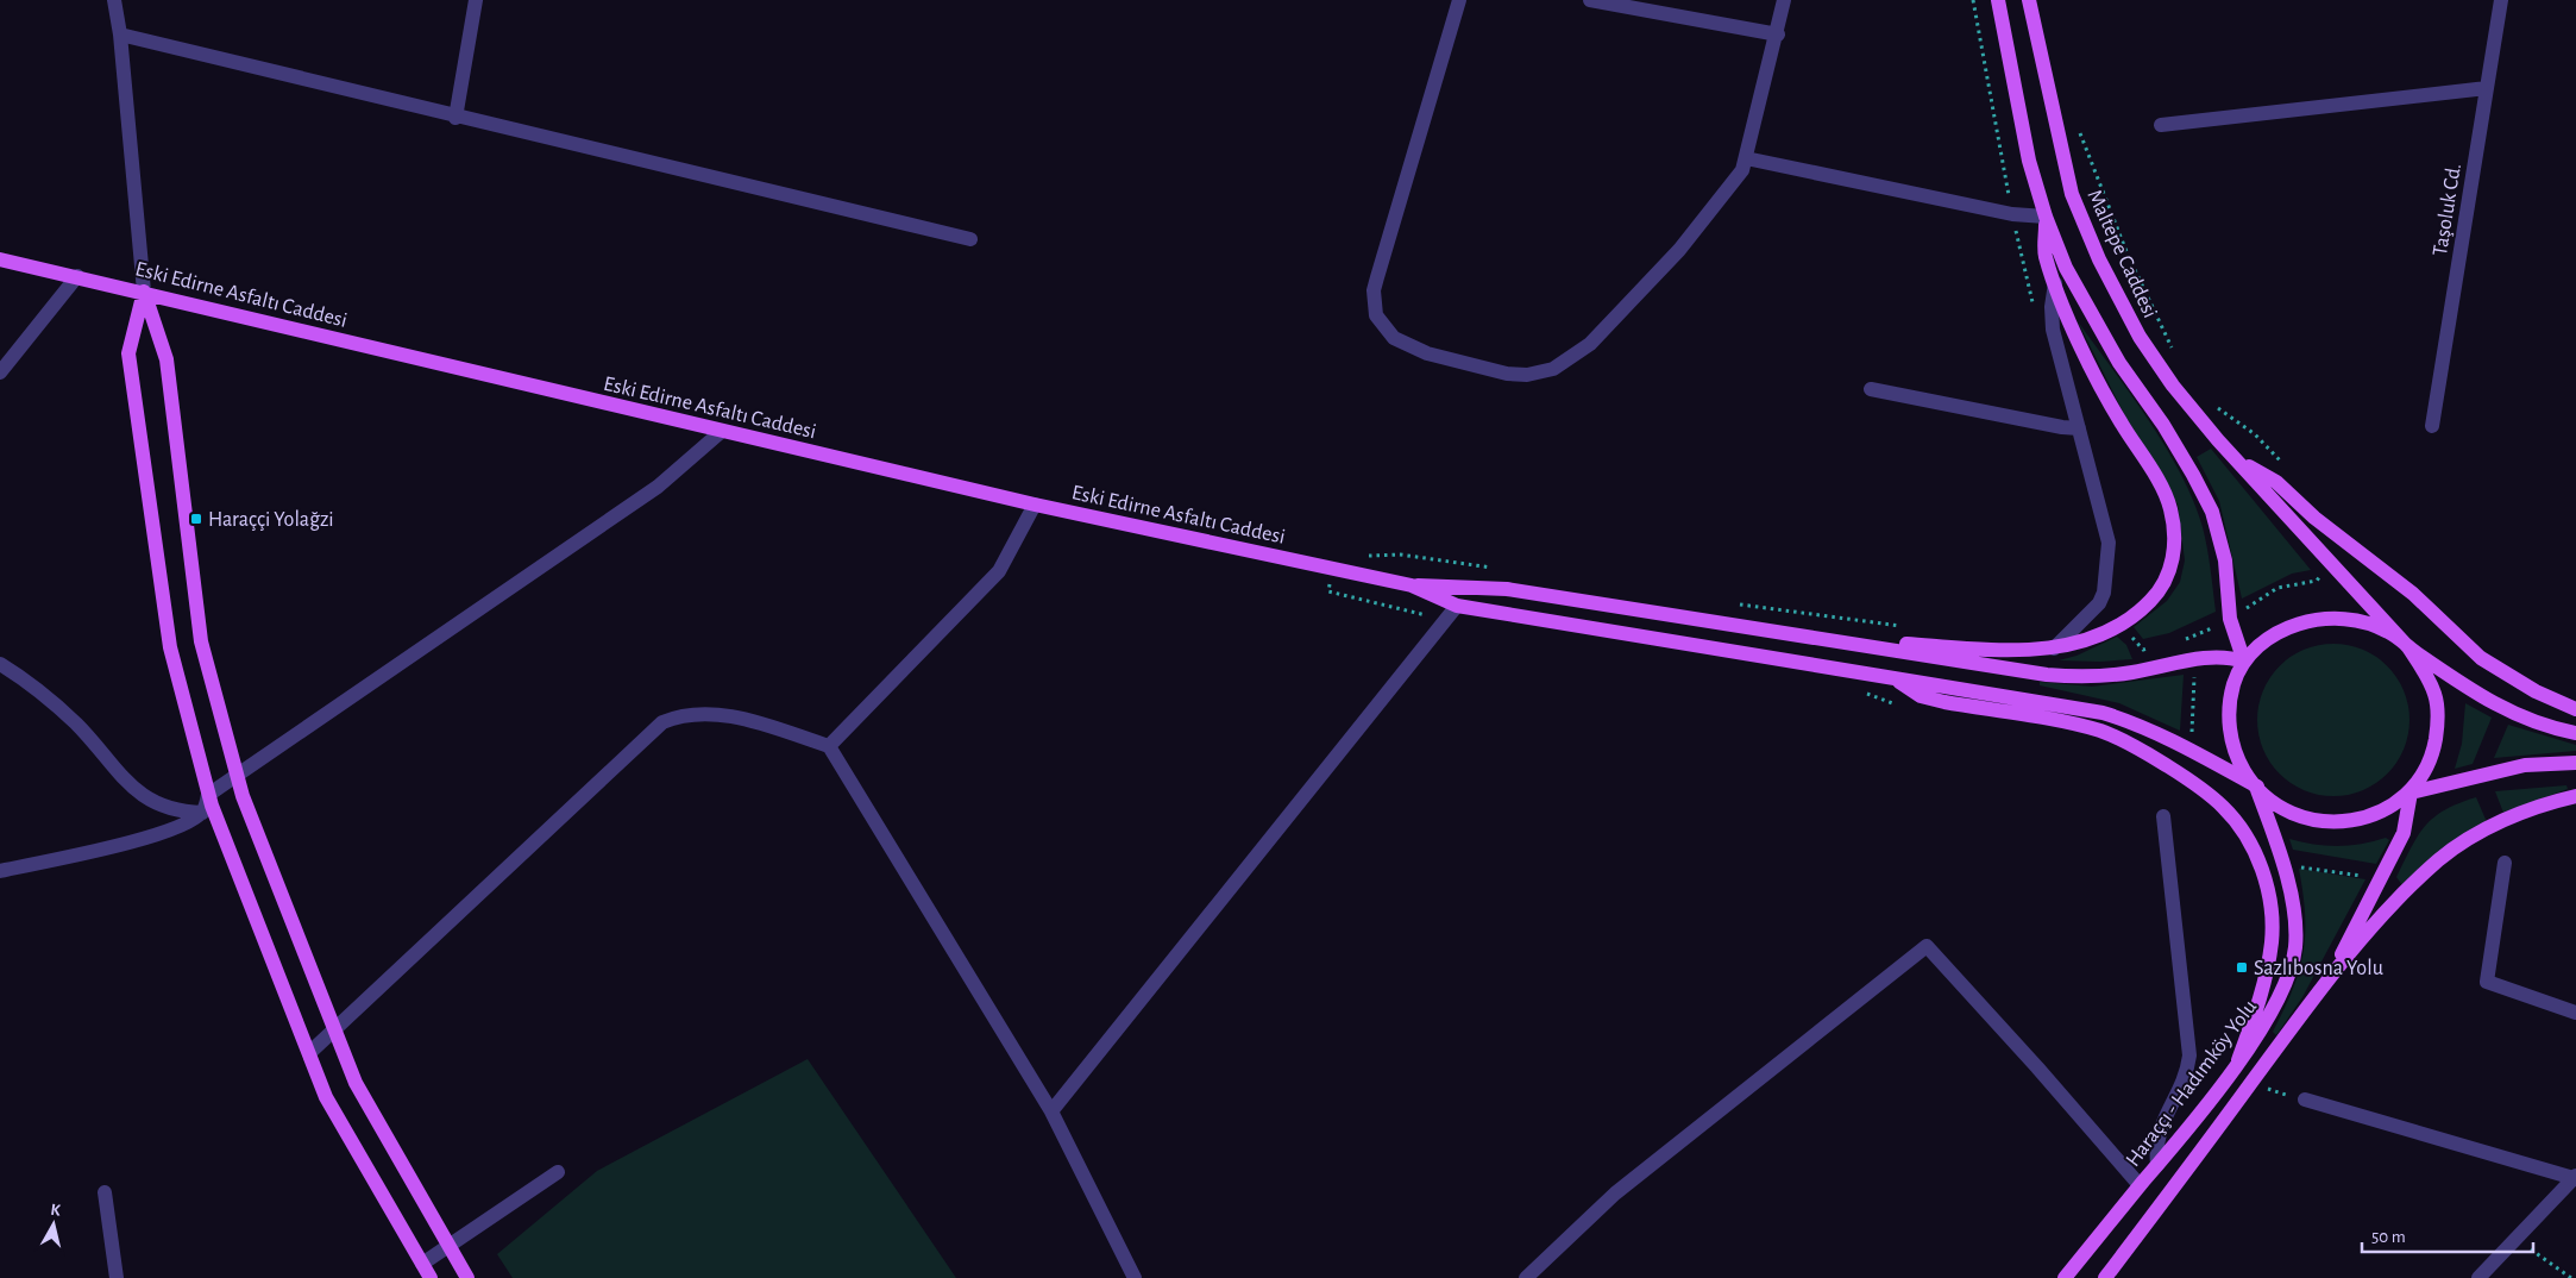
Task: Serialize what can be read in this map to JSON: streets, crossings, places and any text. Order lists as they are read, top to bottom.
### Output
{
  "streets": {
    "main road": ["Maltepe Caddesi", "Eski Edirne Asfaltı Caddesi", "Haraççı - Hadımköy Yolu"],
    "street": ["Taşoluk Cd."]
  },
  "crossings": [
    ["Maltepe Caddesi", "Haraççı - Hadımköy Yolu"]
  ],
  "places": {
    "transit": ["Haraççi Yolağzi", "Sazlıbosna Yolu"]
  },
  "scale_bar": "50 m",
  "north": "top"
}
